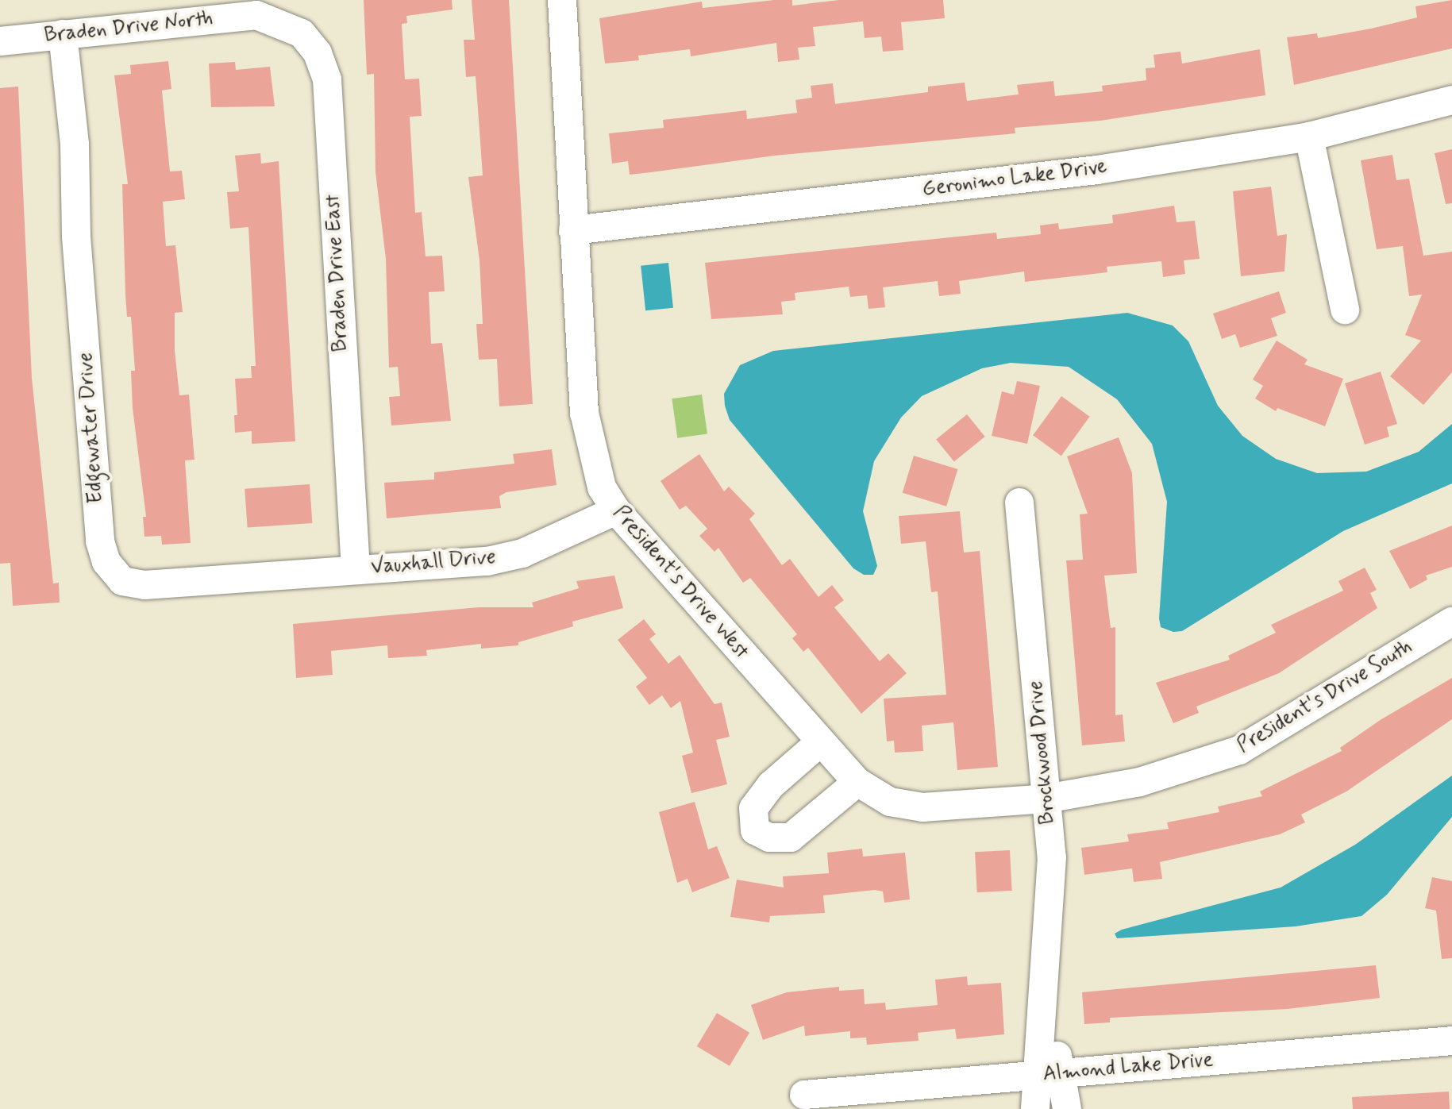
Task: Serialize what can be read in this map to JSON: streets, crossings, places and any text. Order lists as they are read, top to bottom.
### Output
{
  "streets": {
    "street": [
      "Braden Drive North",
      "Geronimo Lake Drive",
      "Braden Drive East",
      "Edgewater Drive",
      "Vauxhall Drive",
      "President's Drive West",
      "President's Drive South",
      "Brockwood Drive",
      "Almond Lake Drive"
    ]
  },
  "crossings": [
    ["Braden Drive North", "Braden Drive East"],
    ["Braden Drive North", "Edgewater Drive"],
    ["Geronimo Lake Drive", "President's Drive West"],
    ["Braden Drive East", "Edgewater Drive"],
    ["Braden Drive East", "Vauxhall Drive"],
    ["Edgewater Drive", "Vauxhall Drive"],
    ["Vauxhall Drive", "President's Drive West"],
    ["President's Drive West", "President's Drive South"],
    ["President's Drive West", "Brockwood Drive"],
    ["President's Drive South", "Brockwood Drive"],
    ["Brockwood Drive", "Almond Lake Drive"]
  ]
}
